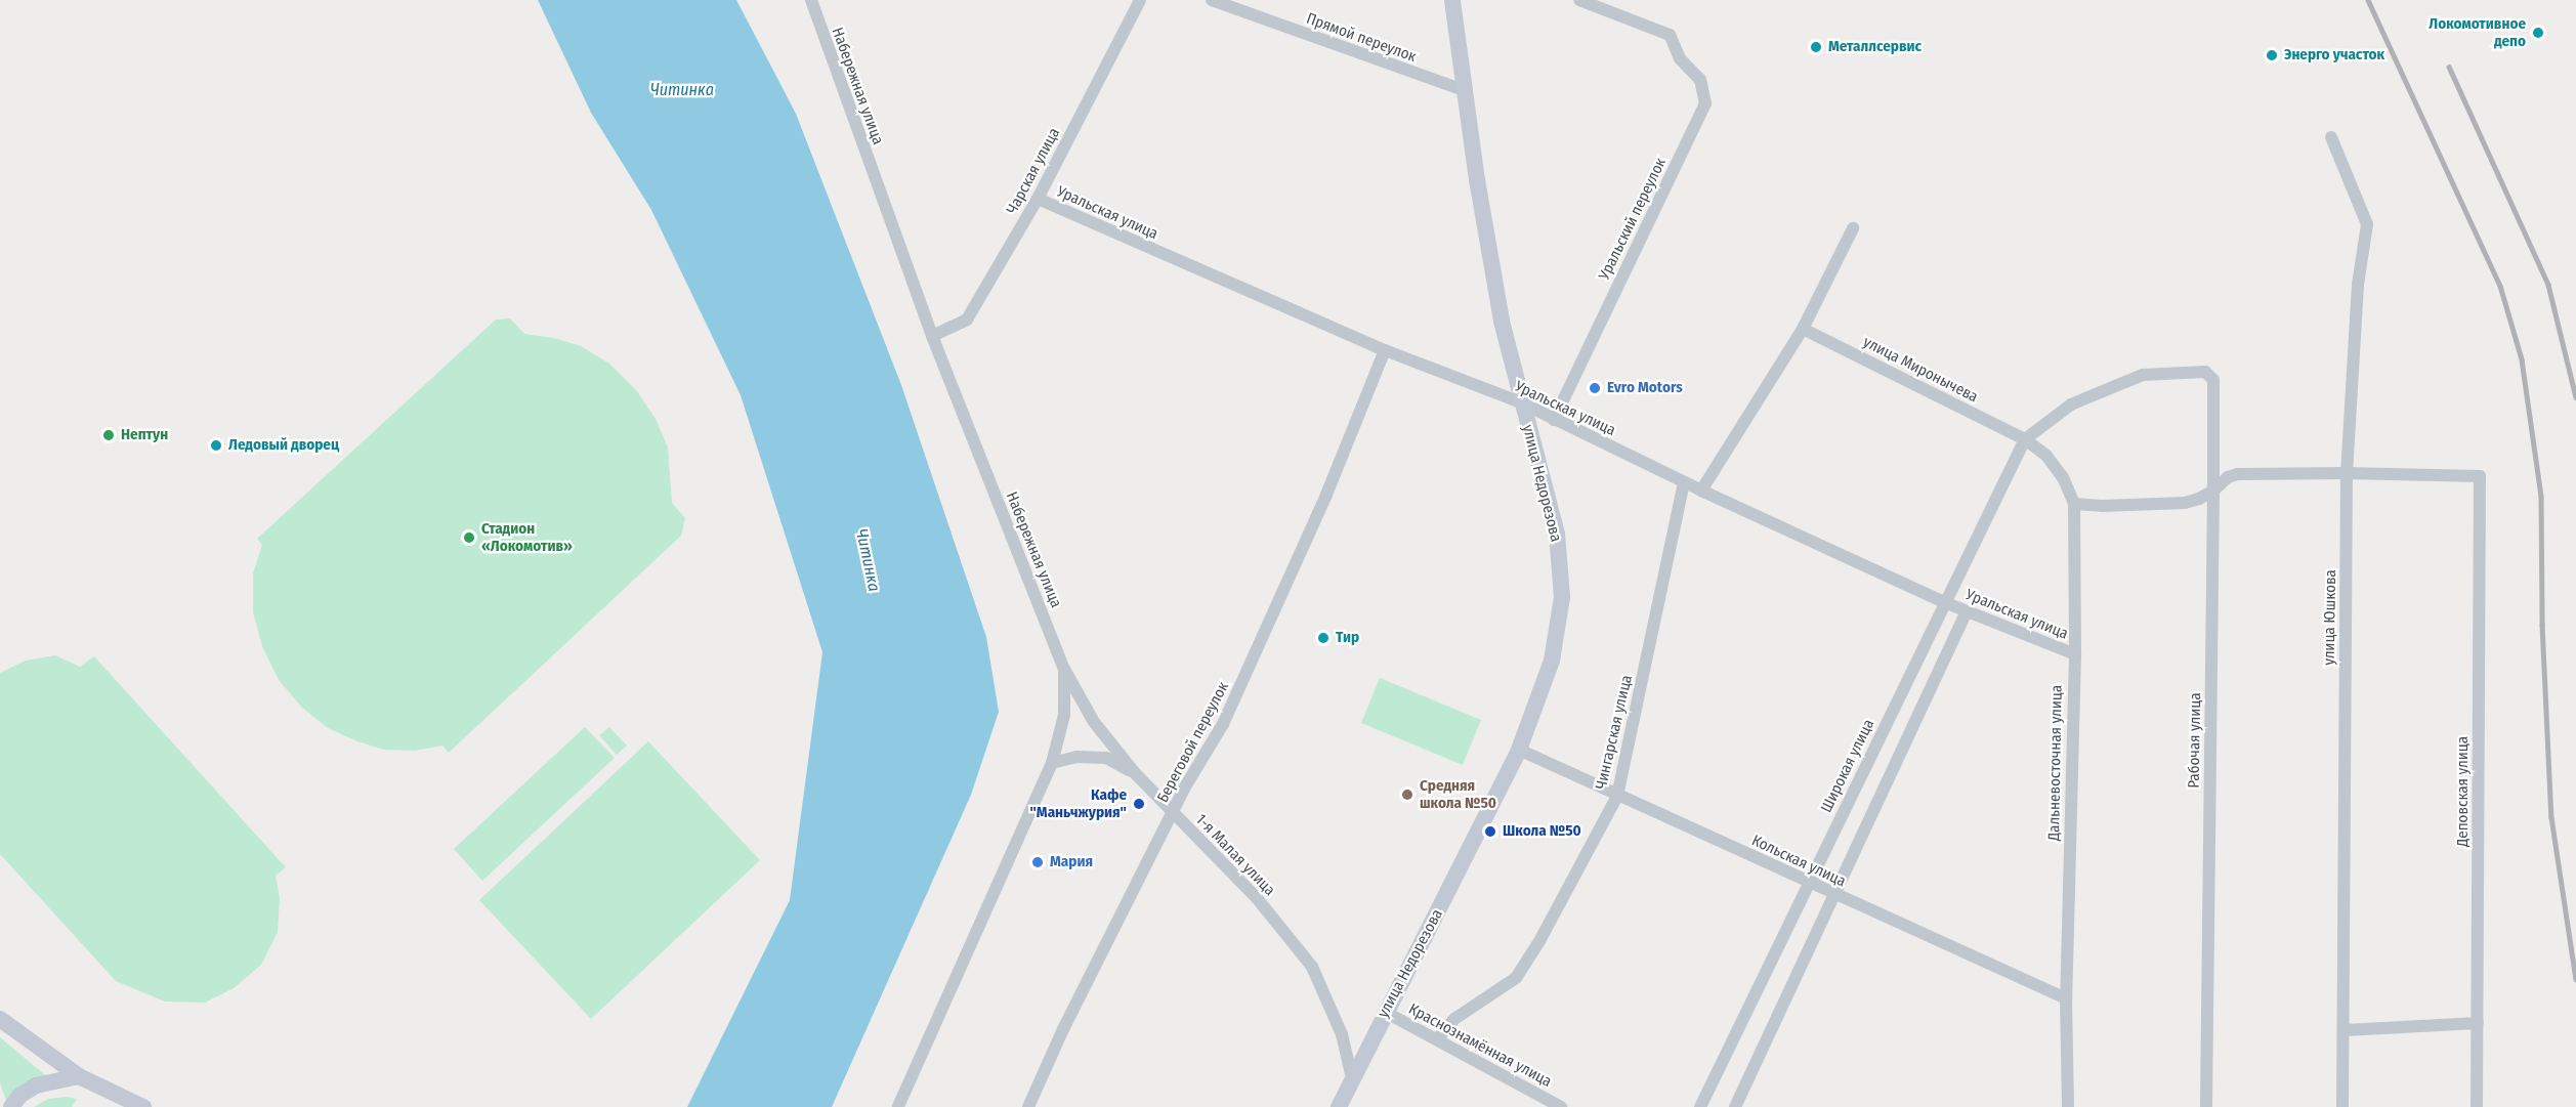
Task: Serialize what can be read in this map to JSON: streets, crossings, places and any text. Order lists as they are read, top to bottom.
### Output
{
  "streets": {
    "street": [
      "Прямой переулок",
      "Набережная улица",
      "Чарская улица",
      "Уральская улица",
      "Уральский переулок",
      "улица Миронычева",
      "улица Недорезова",
      "улица Юшкова",
      "Чингарская улица",
      "Рабочая улица",
      "Береговой переулок",
      "Дальневосточная улица",
      "Широкая улица",
      "Деповская улица",
      "1-я Малая улица",
      "Кольская улица",
      "Краснознамённая улица"
    ]
  },
  "crossings": [
    ["Прямой переулок", "улица Недорезова"],
    ["Набережная улица", "Чарская улица"],
    ["Набережная улица", "1-я Малая улица"],
    ["Чарская улица", "Уральская улица"],
    ["Уральская улица", "Уральский переулок"],
    ["Уральская улица", "улица Недорезова"],
    ["Уральская улица", "Чингарская улица"],
    ["Уральская улица", "Береговой переулок"],
    ["Уральская улица", "Дальневосточная улица"],
    ["Уральская улица", "Широкая улица"],
    ["улица Миронычева", "Рабочая улица"],
    ["улица Миронычева", "Дальневосточная улица"],
    ["улица Миронычева", "Широкая улица"],
    ["улица Недорезова", "1-я Малая улица"],
    ["улица Недорезова", "Кольская улица"],
    ["улица Недорезова", "Краснознамённая улица"],
    ["улица Юшкова", "Деповская улица"],
    ["Чингарская улица", "Кольская улица"],
    ["Чингарская улица", "Краснознамённая улица"],
    ["Рабочая улица", "Дальневосточная улица"],
    ["Рабочая улица", "Широкая улица"],
    ["Береговой переулок", "1-я Малая улица"],
    ["Дальневосточная улица", "Широкая улица"],
    ["Дальневосточная улица", "Кольская улица"],
    ["Широкая улица", "Кольская улица"]
  ],
  "water": ["Читинка"],
  "places": [
    "Локомотивное депо",
    "Металлсервис",
    "Энерго участок",
    "Evro Motors",
    "Нептун",
    "Ледовый дворец",
    "Стадион «Локомотив»",
    "Тир",
    "Средняя школа №50",
    "Кафе \"Маньчжурия\"",
    "Школа №50",
    "Мария"
  ]
}
